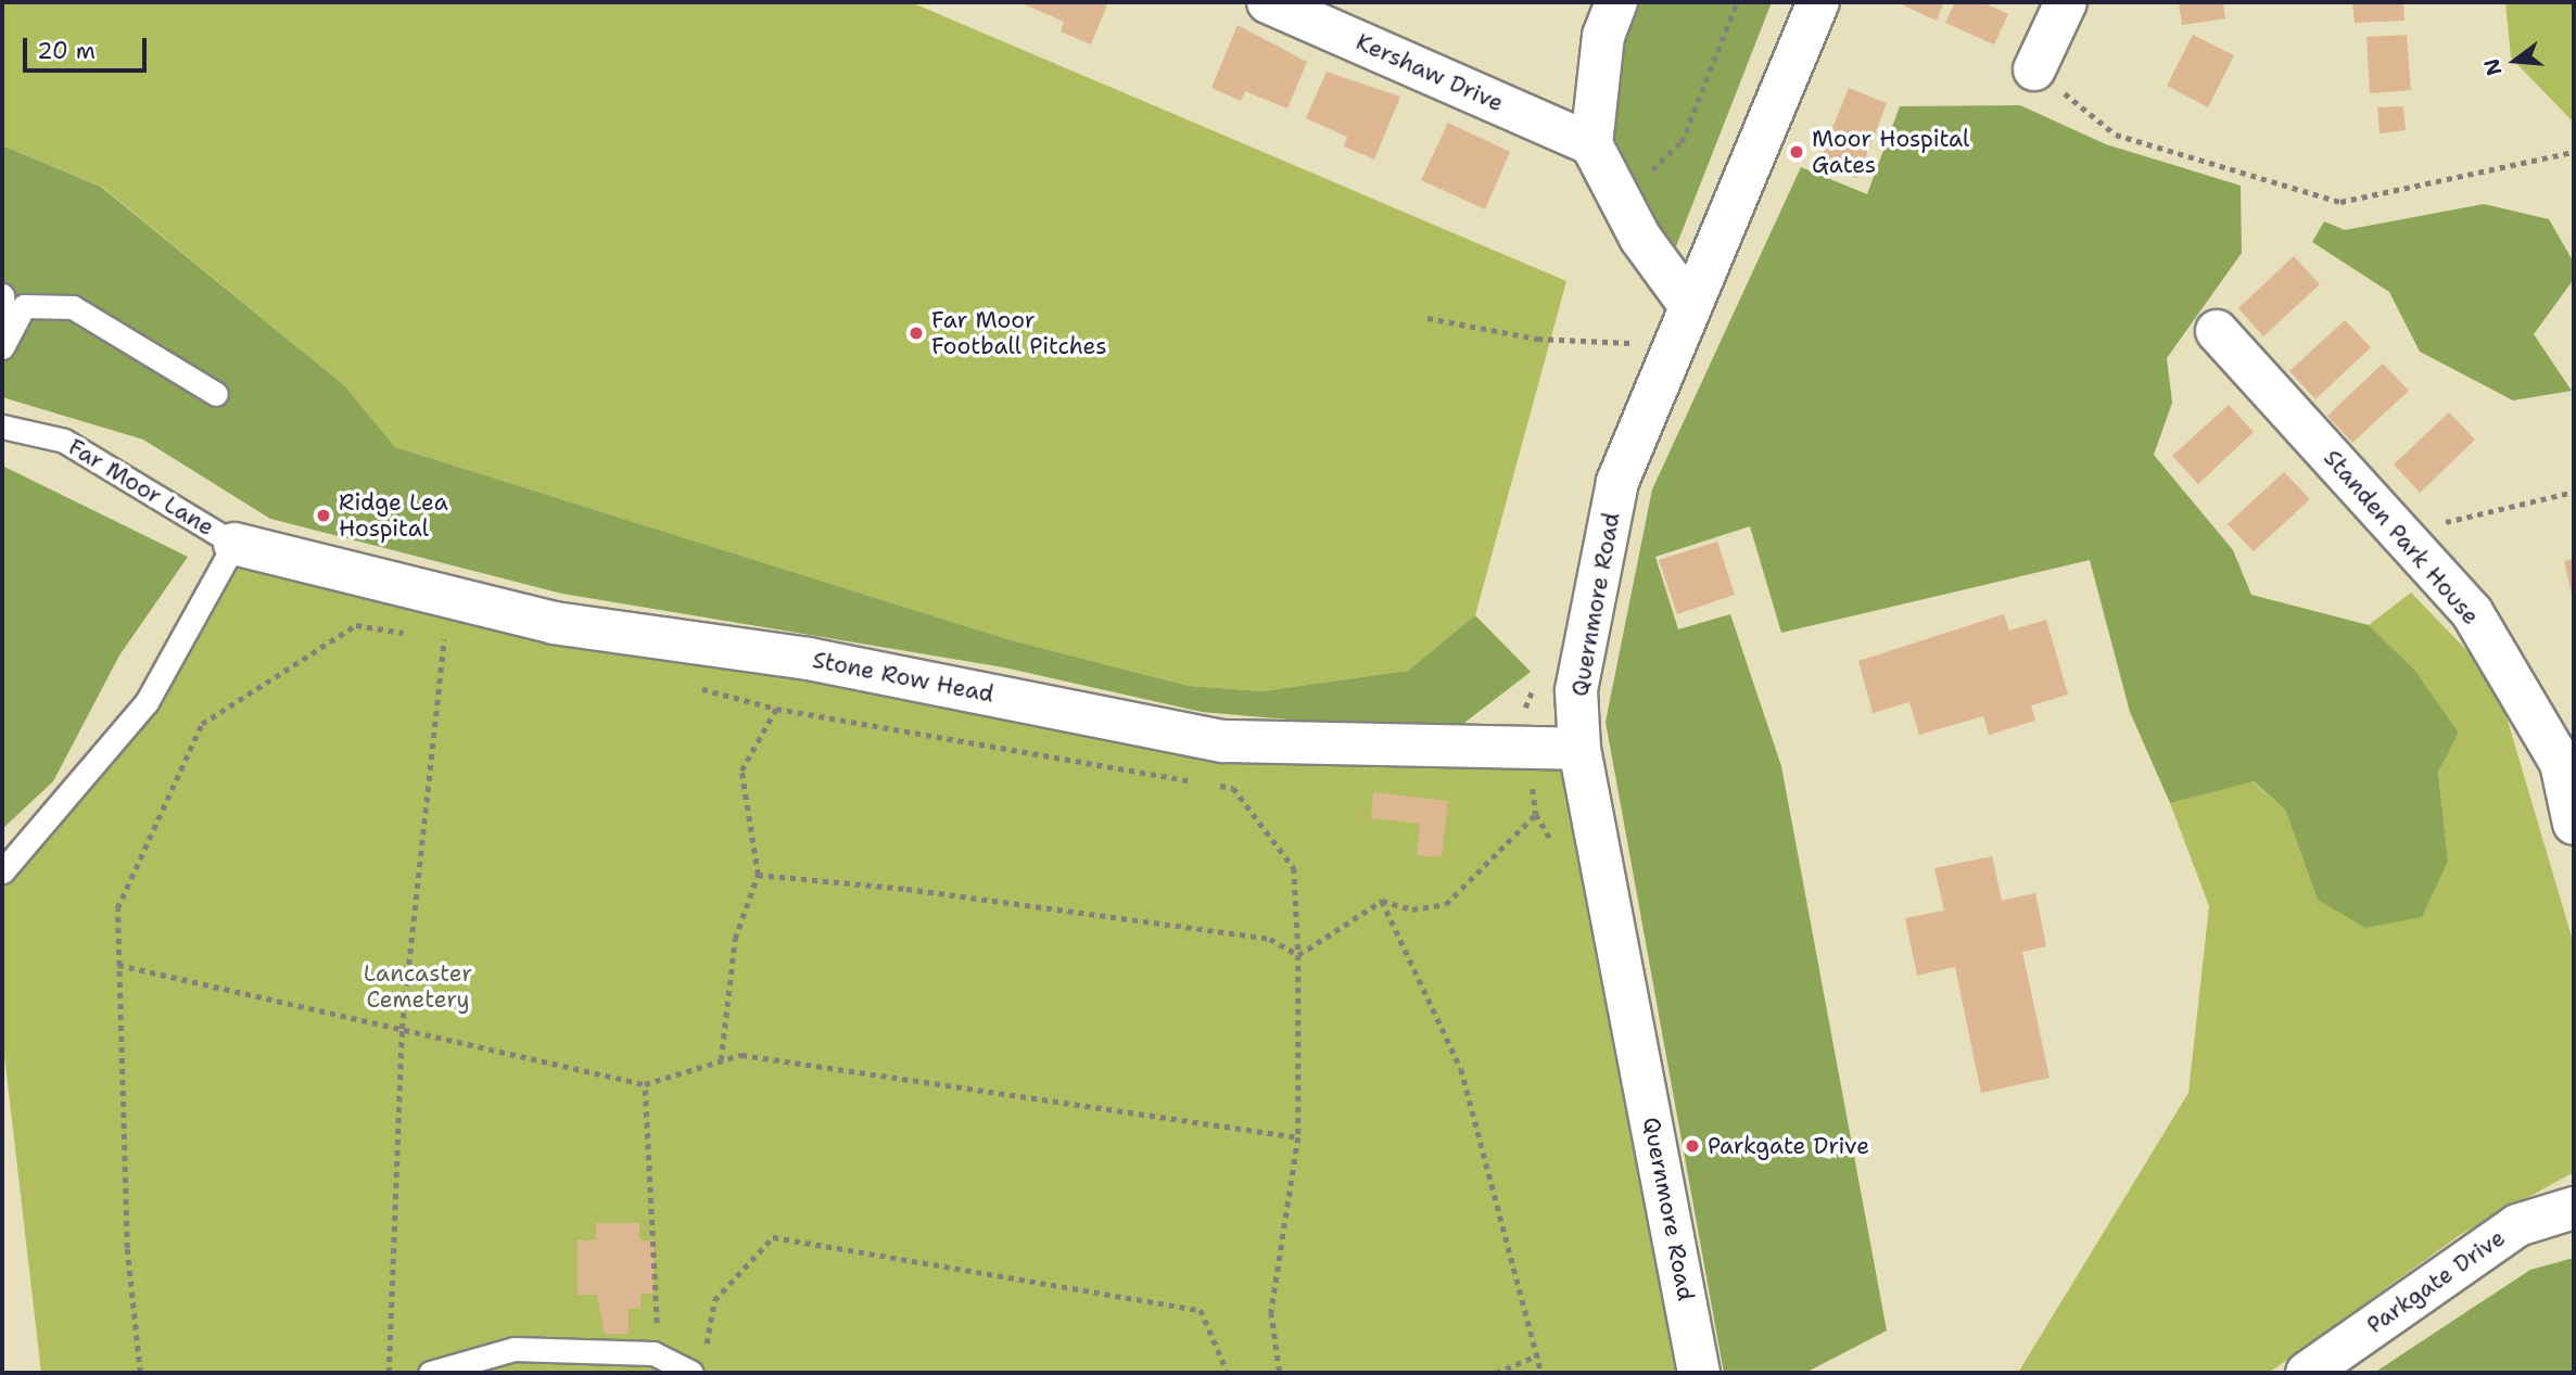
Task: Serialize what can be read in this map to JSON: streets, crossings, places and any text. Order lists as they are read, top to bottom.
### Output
{
  "streets": {
    "street": [
      "Kershaw Drive",
      "Standen Park House",
      "Quernmore Road",
      "Stone Row Head",
      "Parkgate Drive"
    ],
    "lane": ["Far Moor Lane"]
  },
  "crossings": [
    ["Far Moor Lane", "Stone Row Head"],
    ["Quernmore Road", "Stone Row Head"]
  ],
  "parks": ["Lancaster Cemetery"],
  "places": [
    "Moor Hospital Gates",
    "Far Moor Football Pitches",
    "Ridge Lea Hospital",
    "Parkgate Drive"
  ],
  "scale_bar": "20 m",
  "north": "left"
}
